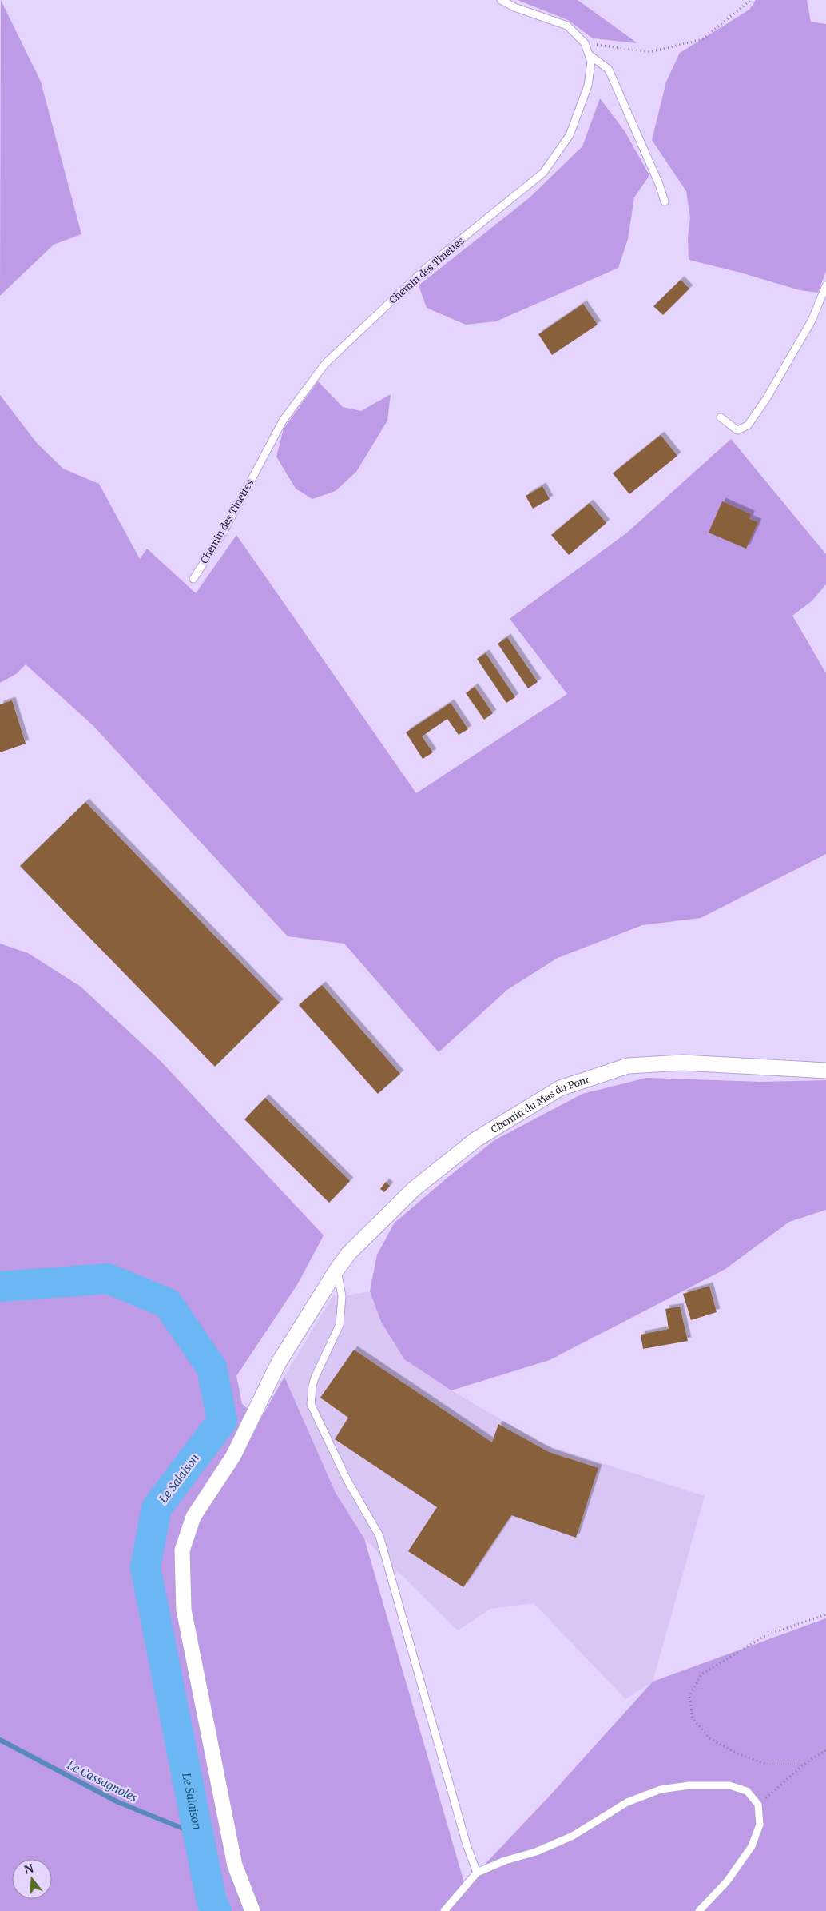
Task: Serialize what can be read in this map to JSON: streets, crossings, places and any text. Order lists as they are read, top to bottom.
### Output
{
  "streets": {
    "street": ["Chemin du Mas du Pont"],
    "lane": ["Chemin des Tinettes"]
  },
  "water": ["Le Salaison", "Le Cassagnoles"],
  "north": "top"
}
